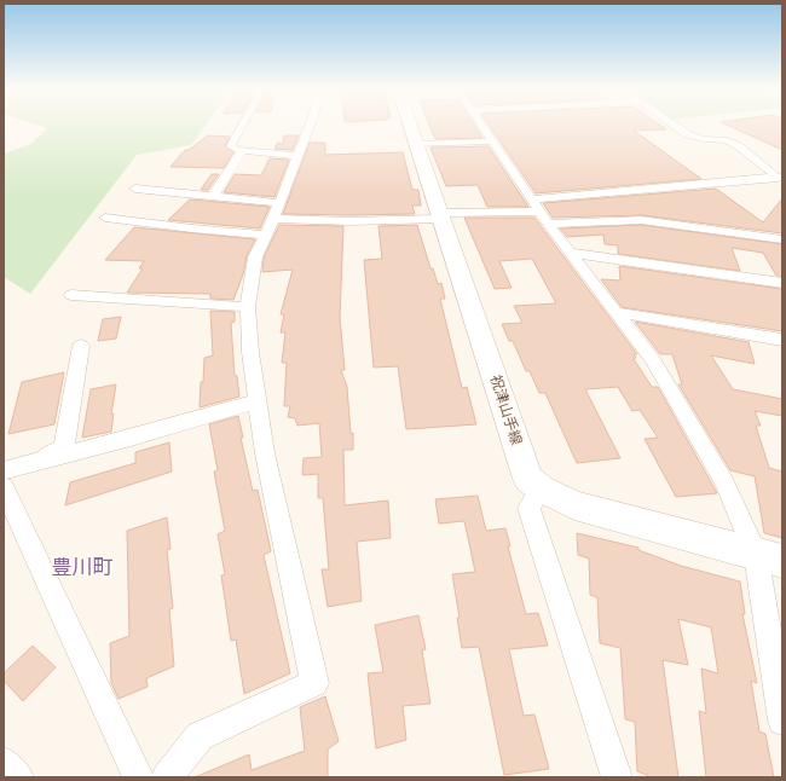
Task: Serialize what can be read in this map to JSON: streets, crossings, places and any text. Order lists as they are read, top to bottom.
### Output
{
  "streets": {
    "street": ["祝津山手線"]
  },
  "districts": ["豊川町"]
}
